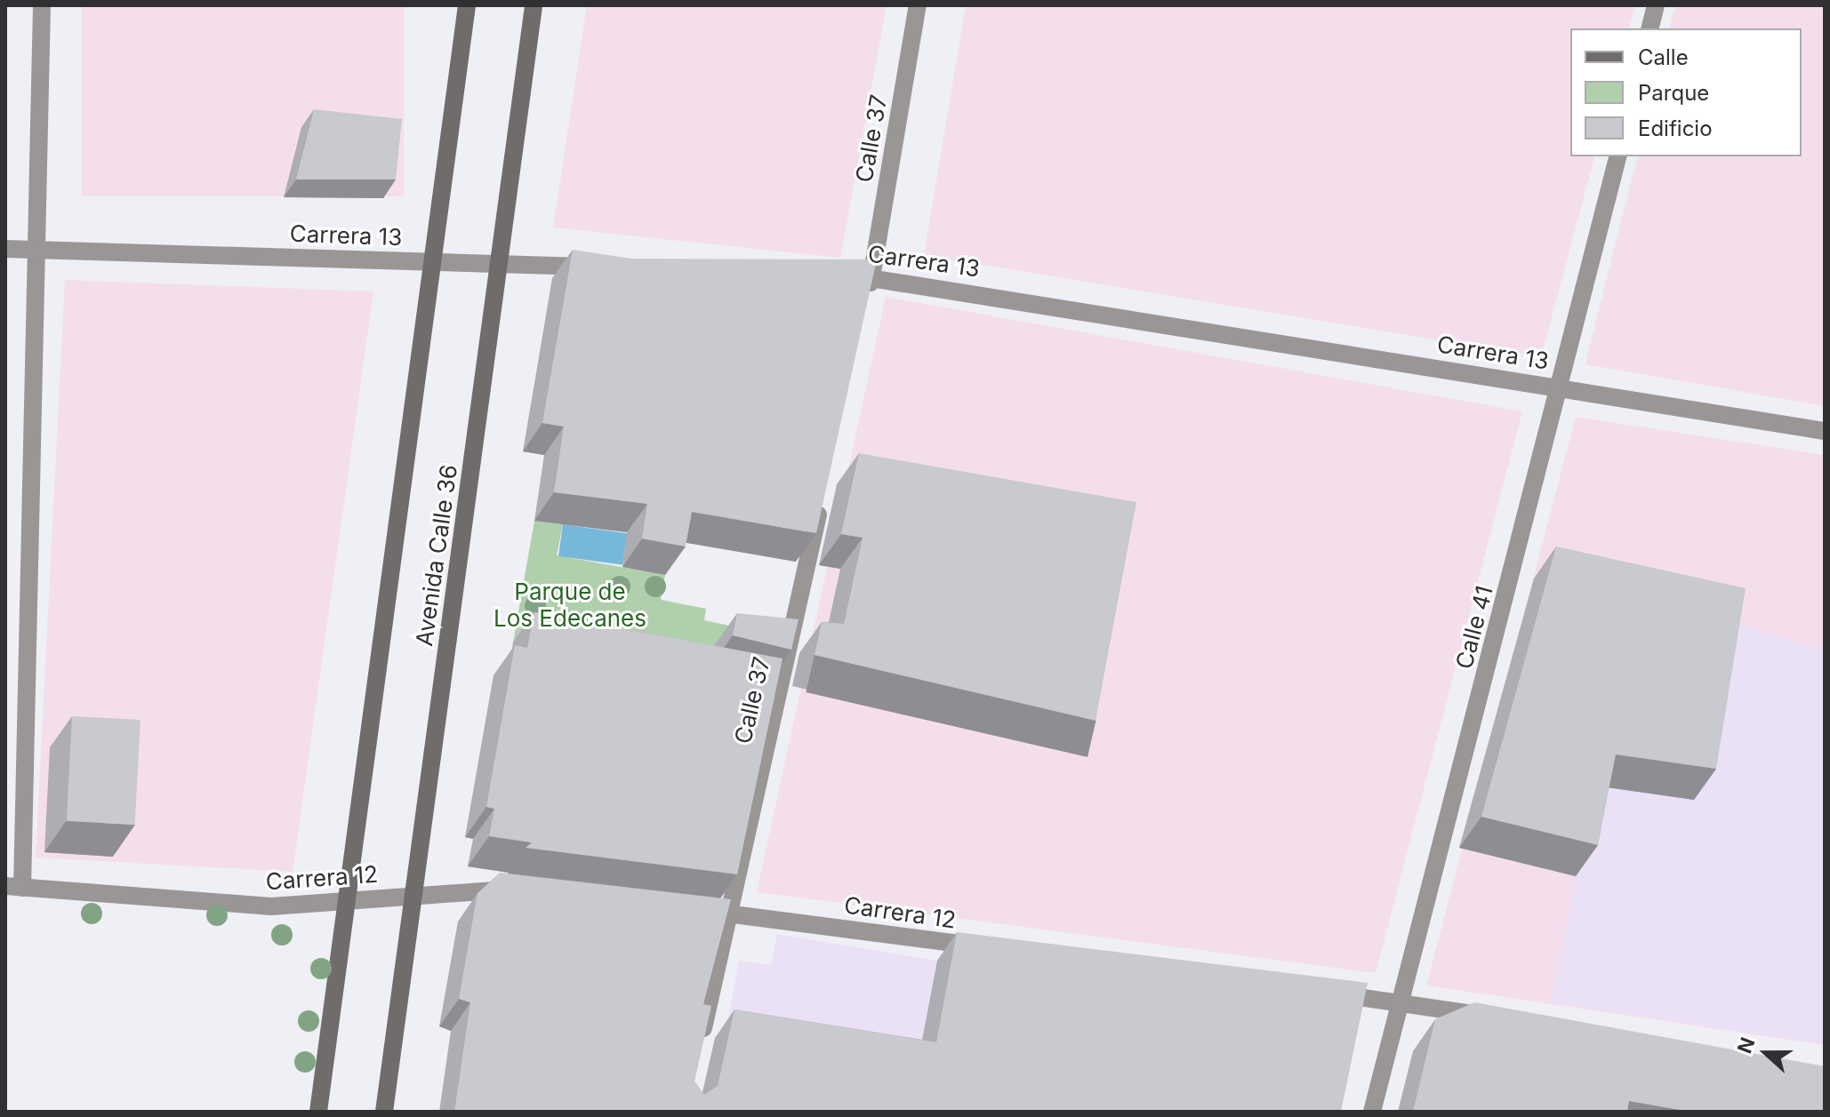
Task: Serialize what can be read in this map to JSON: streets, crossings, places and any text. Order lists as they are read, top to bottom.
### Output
{
  "streets": {
    "main road": ["Avenida Calle 36"],
    "street": [
      "Calle 37",
      "Carrera 13",
      "Calle 41",
      "Carrera 12"
    ]
  },
  "crossings": [
    ["Calle 37", "Carrera 13"],
    ["Calle 37", "Carrera 12"],
    ["Carrera 13", "Avenida Calle 36"],
    ["Carrera 13", "Calle 41"],
    ["Avenida Calle 36", "Carrera 12"]
  ],
  "parks": ["Parque de Los Edecanes"],
  "legend": ["Calle", "Parque", "Edificio"],
  "north": "left"
}
